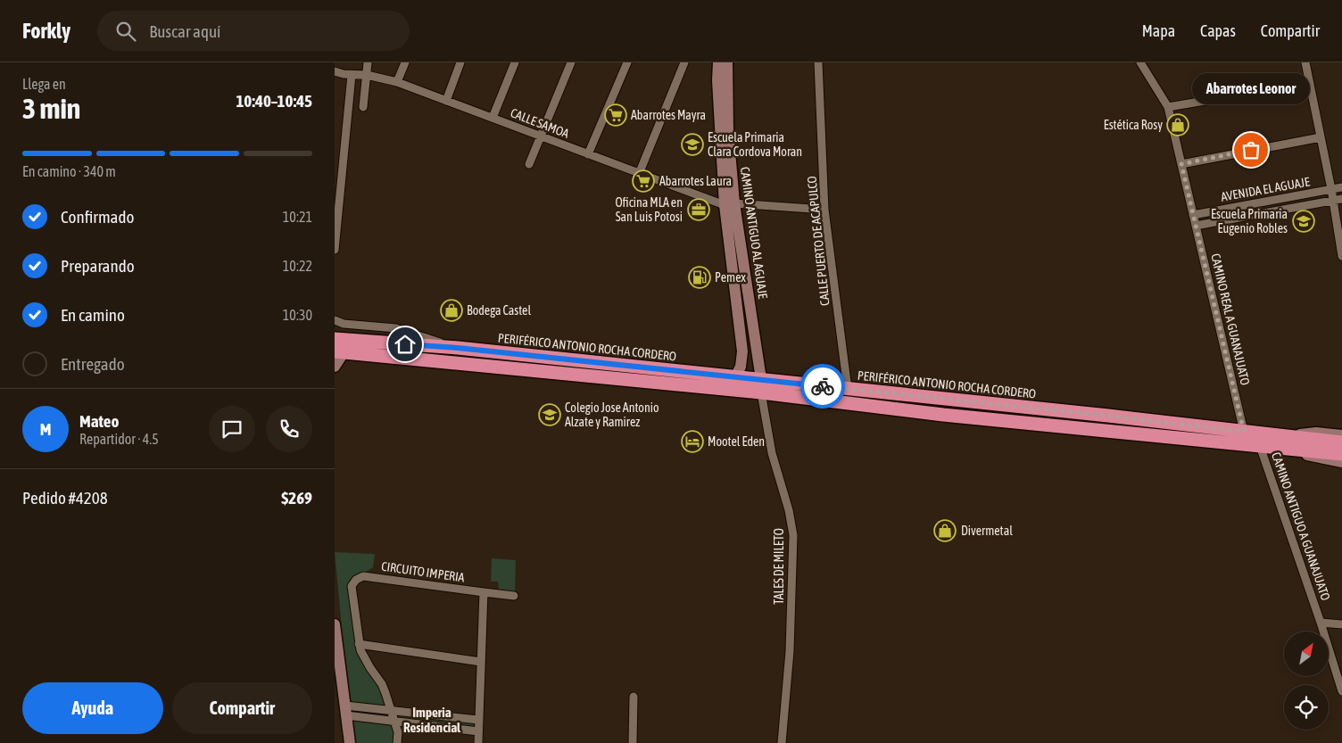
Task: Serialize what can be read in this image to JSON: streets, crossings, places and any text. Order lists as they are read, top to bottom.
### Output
{
  "streets": {
    "highway": ["PERIFÉRICO ANTONIO ROCHA CORDERO"],
    "street": [
      "CALLE SAMOA",
      "AVENIDA EL AGUAJE",
      "CAMINO ANTIGUO AL AGUAJE",
      "CALLE PUERTO DE ACAPULCO",
      "CAMINO REAL A GUANAJUATO",
      "CAMINO ANTIGUO A GUANAJUATO",
      "TALES DE MILETO",
      "CIRCUITO IMPERIA"
    ]
  },
  "crossings": [
    ["CALLE SAMOA", "CAMINO ANTIGUO AL AGUAJE"],
    ["CALLE SAMOA", "CALLE PUERTO DE ACAPULCO"],
    ["AVENIDA EL AGUAJE", "CAMINO REAL A GUANAJUATO"],
    ["CAMINO ANTIGUO AL AGUAJE", "PERIFÉRICO ANTONIO ROCHA CORDERO"],
    ["CAMINO ANTIGUO AL AGUAJE", "TALES DE MILETO"],
    ["CALLE PUERTO DE ACAPULCO", "PERIFÉRICO ANTONIO ROCHA CORDERO"],
    ["CAMINO REAL A GUANAJUATO", "PERIFÉRICO ANTONIO ROCHA CORDERO"],
    ["PERIFÉRICO ANTONIO ROCHA CORDERO", "CAMINO ANTIGUO A GUANAJUATO"],
    ["PERIFÉRICO ANTONIO ROCHA CORDERO", "TALES DE MILETO"]
  ],
  "districts": ["Imperia Residencial"],
  "places": {
    "supermarket": ["Abarrotes Mayra", "Abarrotes Laura"],
    "shop": ["Estética Rosy", "Bodega Castel", "Divermetal"],
    "school or university": ["Escuela Primaria Clara Cordova Moran", "Escuela Primaria Eugenio Robles", "Colegio Jose Antonio Alzate y Ramirez"],
    "other": ["Abarrotes Leonor"],
    "office": ["Oficina MLA en San Luis Potosi"],
    "fuel station": ["Pemex"],
    "hotel": ["Mootel Eden"]
  },
  "north": "top right",
  "page": {
    "header": "Forkly",
    "search": "Buscar aquí",
    "nav": ["Mapa", "Capas", "Compartir"],
    "heading": ["3 min", "Llega en", "10:40–10:45"],
    "panel": [
      "Mateo",
      "Repartidor · 4.5",
      "Pedido #4208",
      "$269"
    ],
    "bubble": "Abarrotes Leonor",
    "bar": "En camino · 340 m",
    "list": [
      ["Confirmado", "10:21"],
      ["Preparando", "10:22"],
      ["En camino", "10:30"],
      "Entregado"
    ],
    "round": "M",
    "buttons": ["Ayuda", "Compartir"]
  }
}
